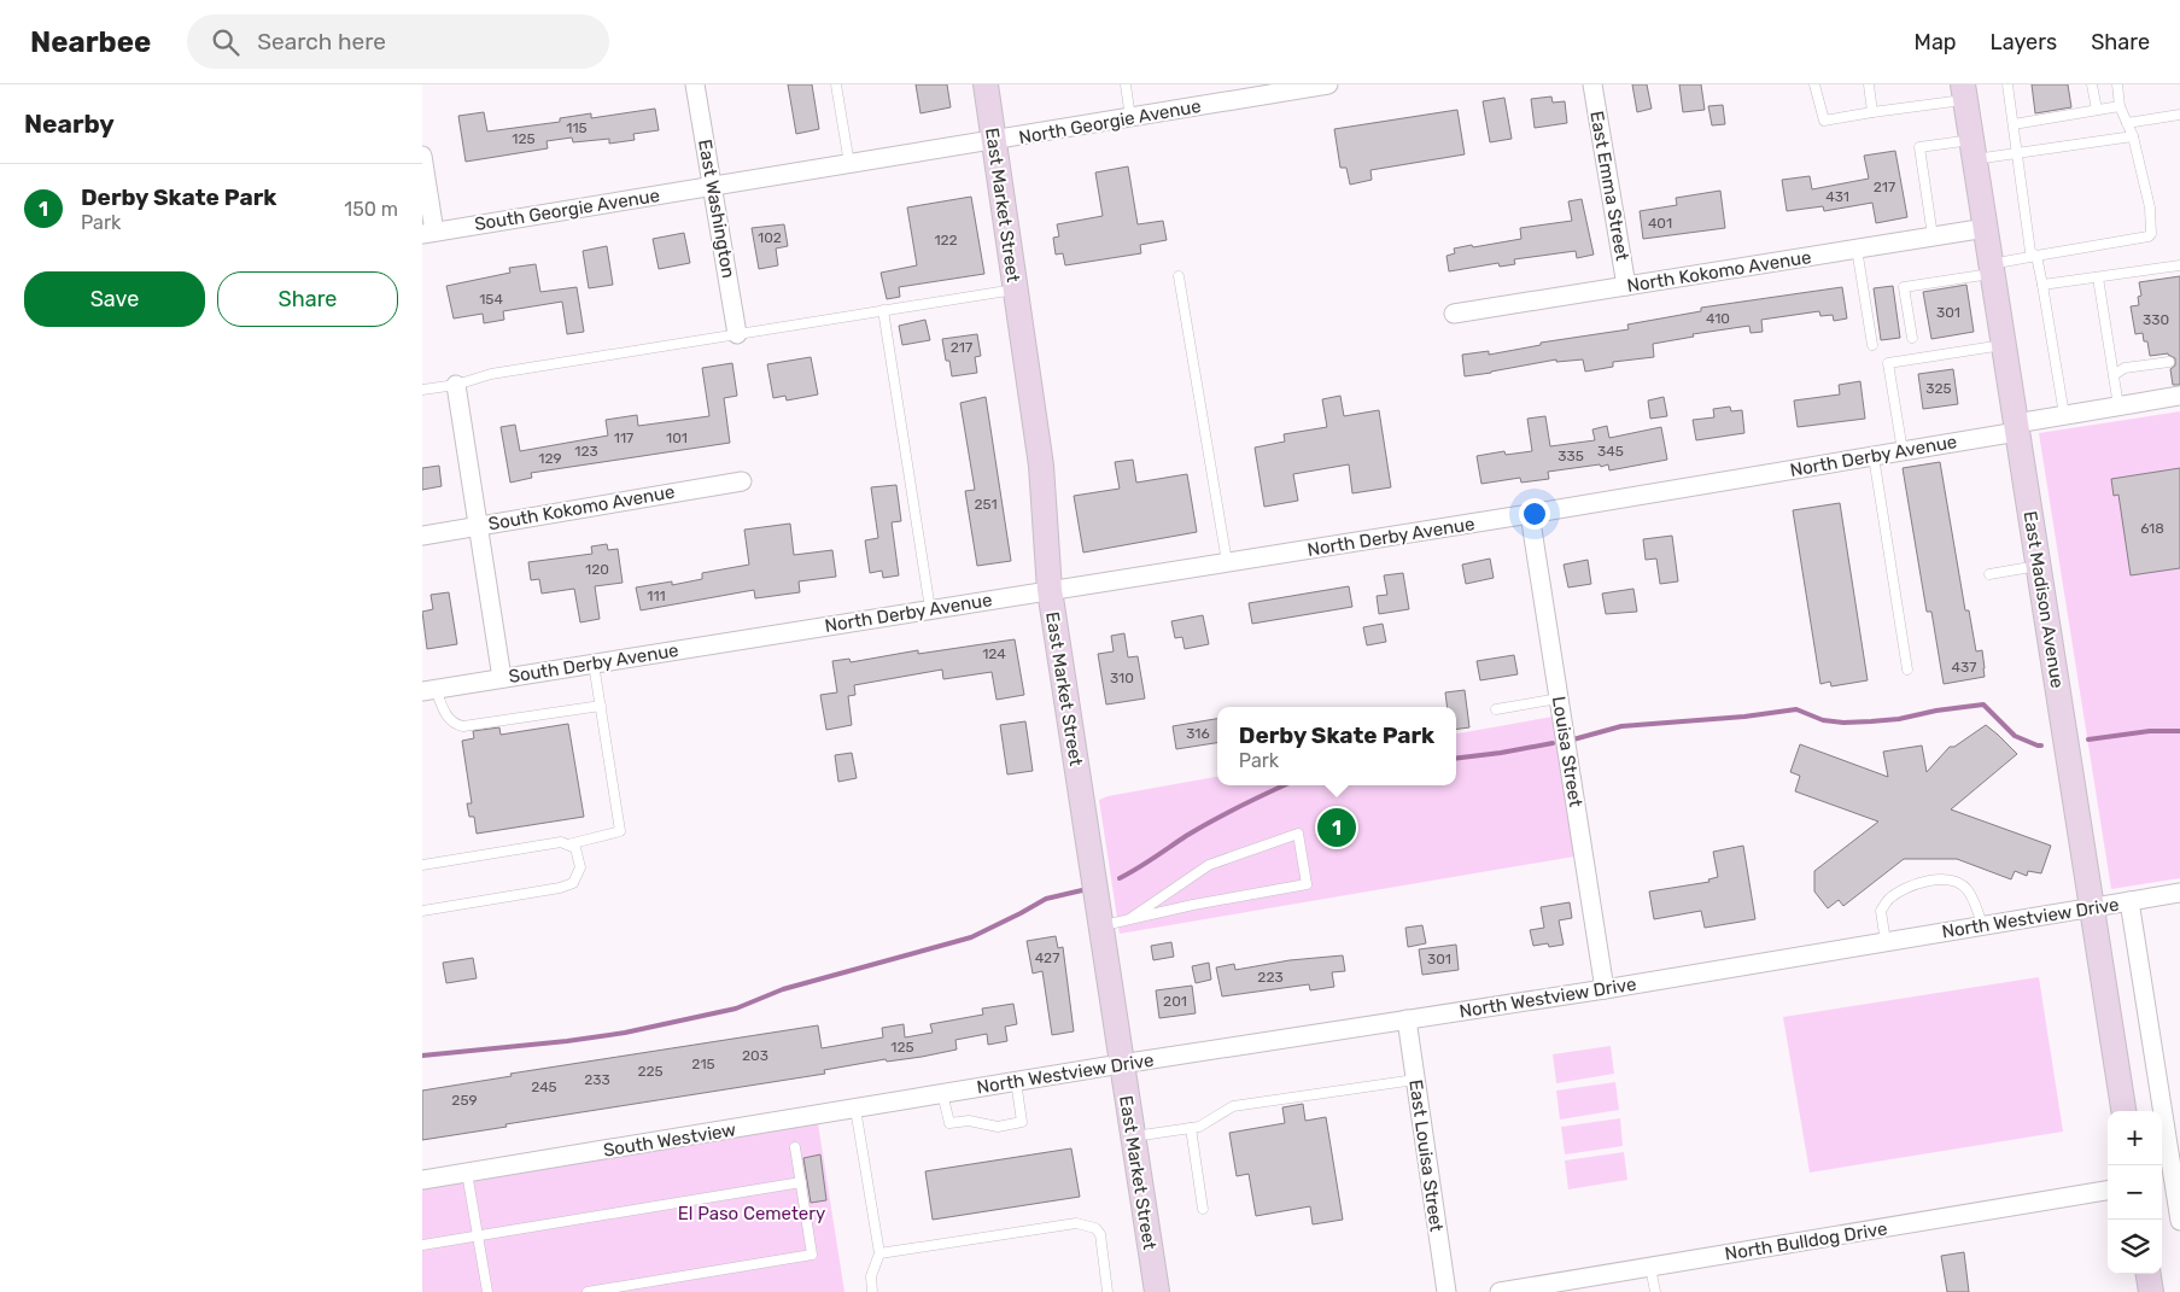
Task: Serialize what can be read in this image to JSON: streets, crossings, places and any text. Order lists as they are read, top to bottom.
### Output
{
  "streets": {
    "street": [
      "North Georgie Avenue",
      "East Emma Street",
      "East Market Street",
      "East Washington",
      "South Georgie Avenue",
      "North Kokomo Avenue",
      "North Derby Avenue",
      "South Kokomo Avenue",
      "East Madison Avenue",
      "South Derby Avenue",
      "Louisa Street",
      "North Westview Drive",
      "South Westview",
      "East Louisa Street",
      "North Bulldog Drive"
    ]
  },
  "crossings": [
    ["North Georgie Avenue", "East Market Street"],
    ["North Georgie Avenue", "East Washington"],
    ["North Georgie Avenue", "South Georgie Avenue"],
    ["East Emma Street", "North Kokomo Avenue"],
    ["East Market Street", "North Derby Avenue"],
    ["East Market Street", "North Westview Drive"],
    ["East Washington", "South Georgie Avenue"],
    ["North Kokomo Avenue", "East Madison Avenue"],
    ["North Derby Avenue", "East Madison Avenue"],
    ["North Derby Avenue", "South Derby Avenue"],
    ["North Derby Avenue", "Louisa Street"],
    ["East Madison Avenue", "North Westview Drive"],
    ["Louisa Street", "North Westview Drive"],
    ["North Westview Drive", "South Westview"],
    ["North Westview Drive", "East Louisa Street"]
  ],
  "parks": ["El Paso Cemetery"],
  "house_numbers": [
    "115",
    "125",
    "217",
    "431",
    "401",
    "102",
    "122",
    "154",
    "301",
    "410",
    "330",
    "217",
    "325",
    "117",
    "101",
    "123",
    "345",
    "335",
    "129",
    "251",
    "618",
    "120",
    "111",
    "124",
    "437",
    "310",
    "316",
    "427",
    "301",
    "223",
    "201",
    "125",
    "203",
    "215",
    "225",
    "233",
    "245",
    "259"
  ],
  "page": {
    "header": "Nearbee",
    "search": "Search here",
    "nav": ["Map", "Layers", "Share"],
    "heading": "Nearby",
    "list": [
      {
        "mark": "1",
        "name": "Derby Skate Park",
        "note": "Park",
        "value": "150 m"
      }
    ],
    "buttons": ["Save", "Share"],
    "popup": ["Derby Skate Park", "Park"],
    "pins": "1",
    "map_buttons": ["+", "−"]
  }
}
